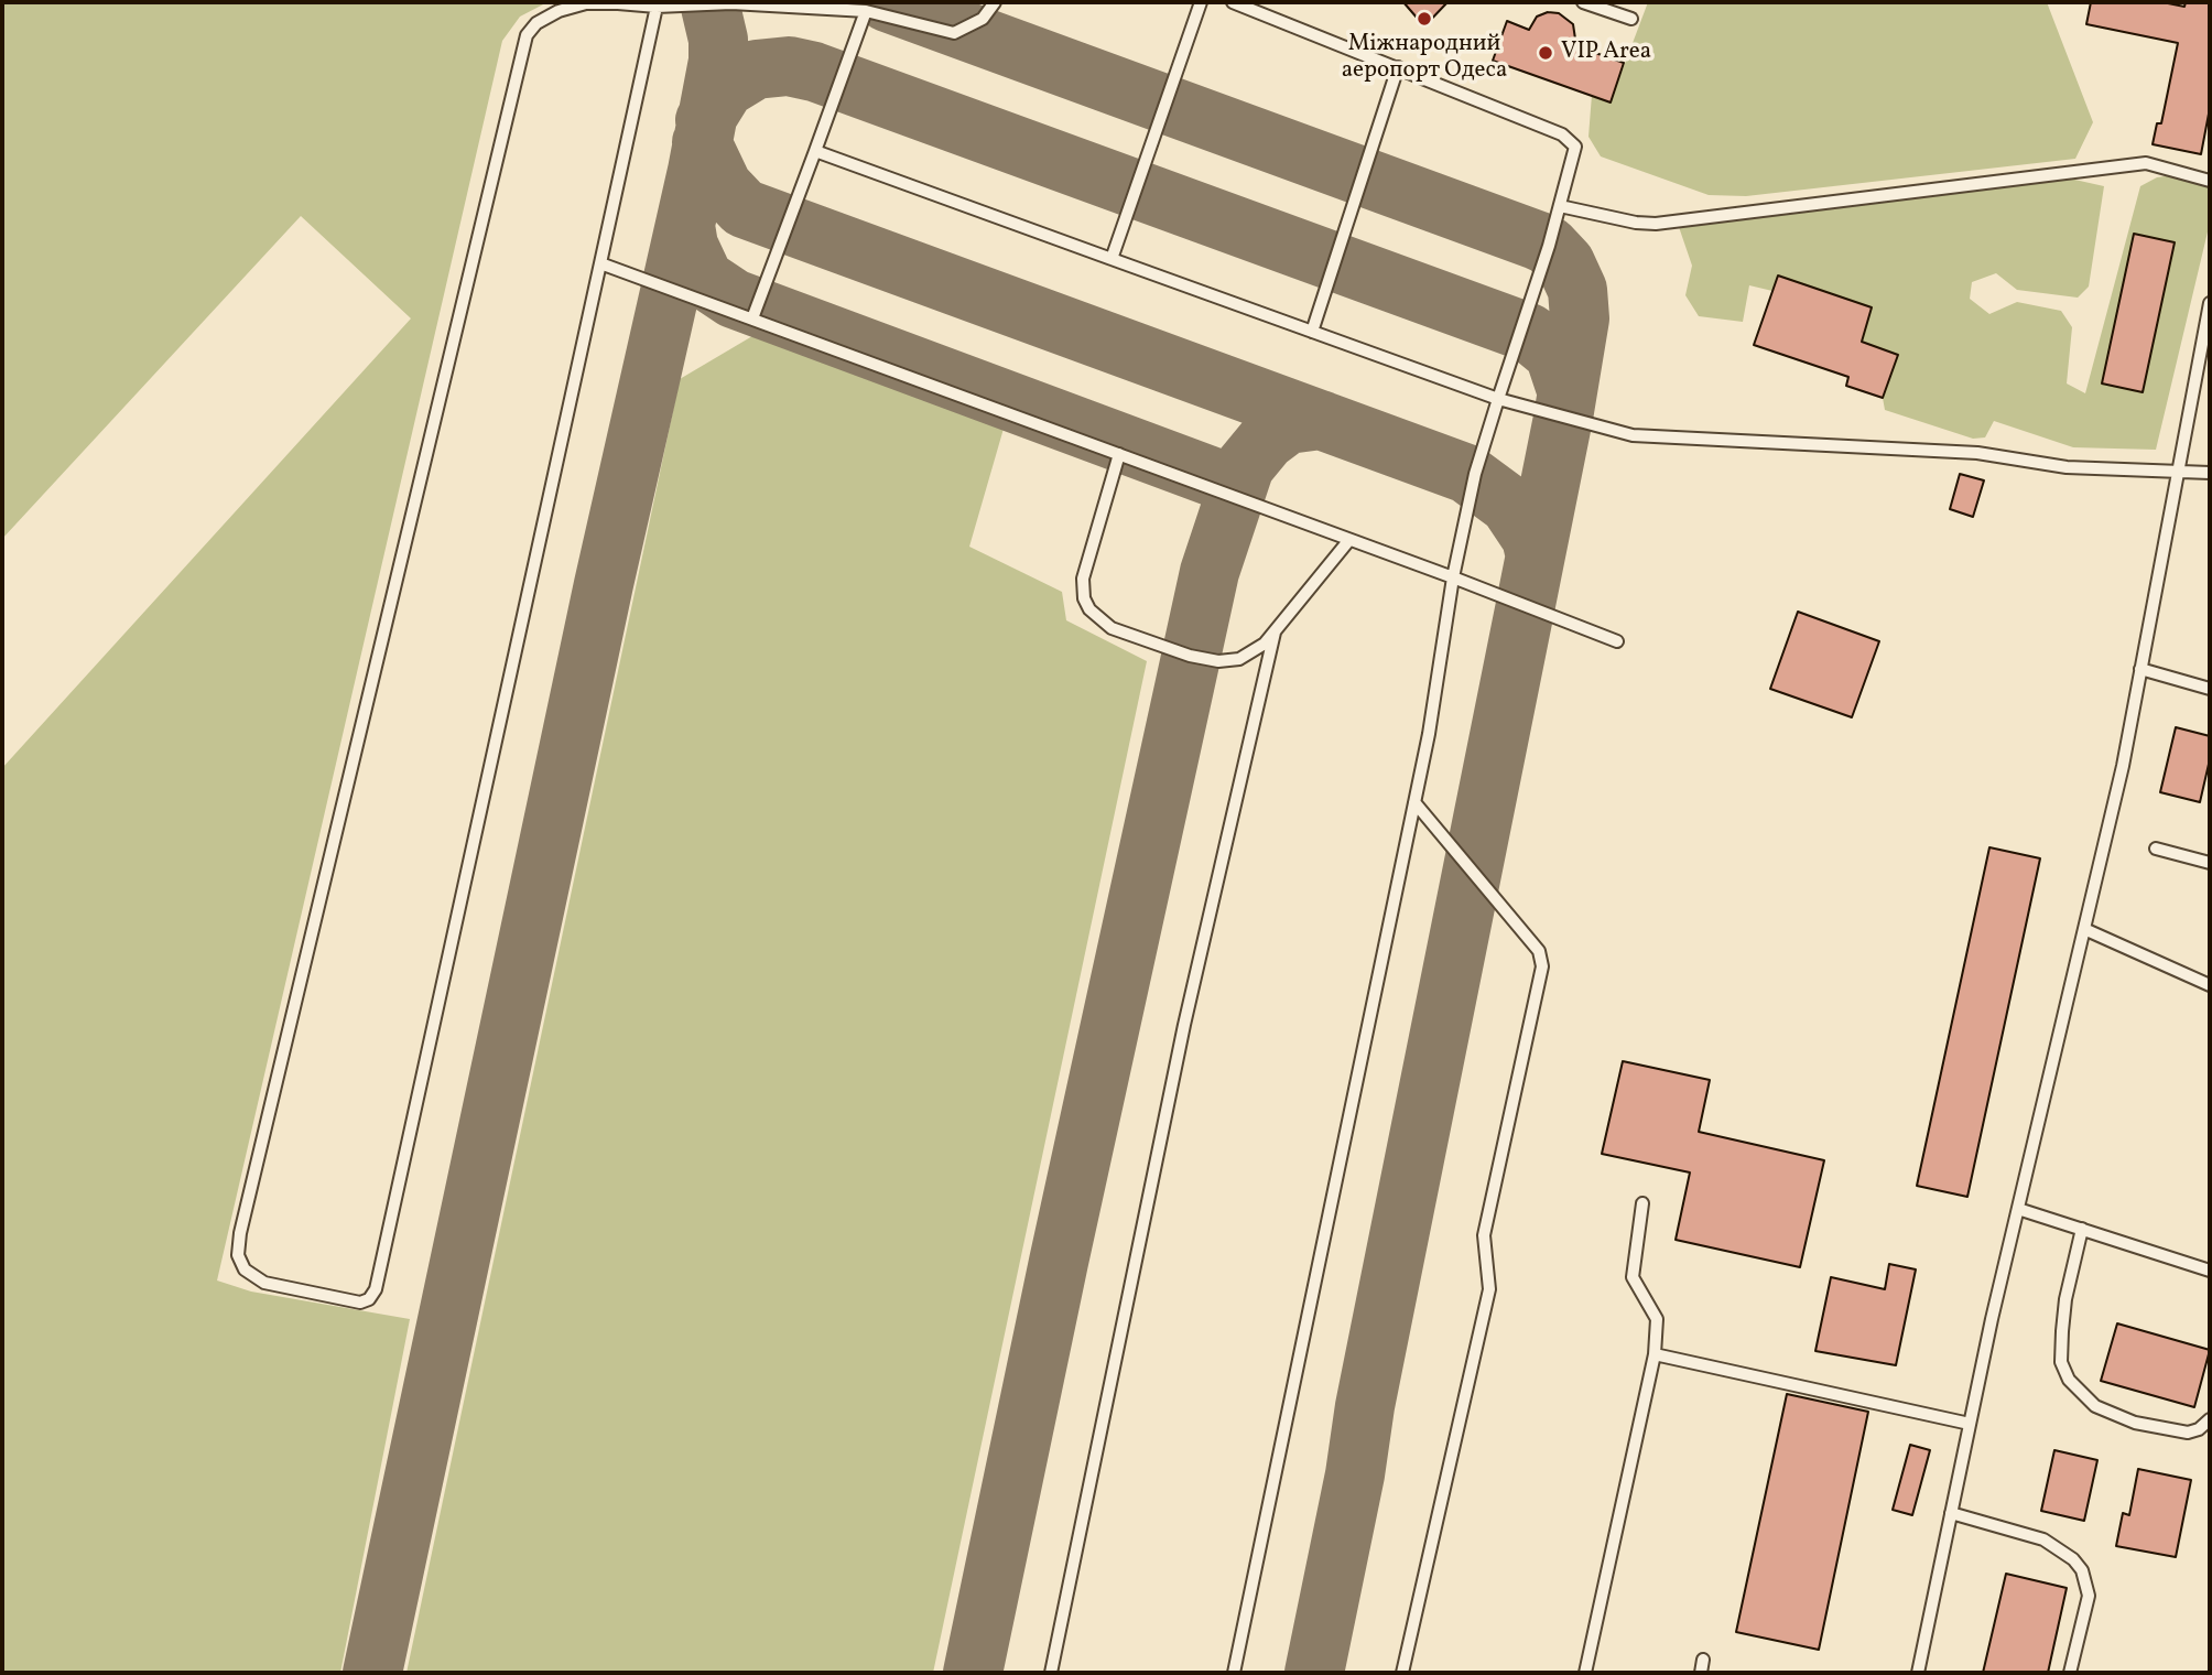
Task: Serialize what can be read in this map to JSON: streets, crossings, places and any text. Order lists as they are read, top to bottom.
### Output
{
  "places": ["Міжнародний аеропорт Одеса", "VIP Area"]
}
